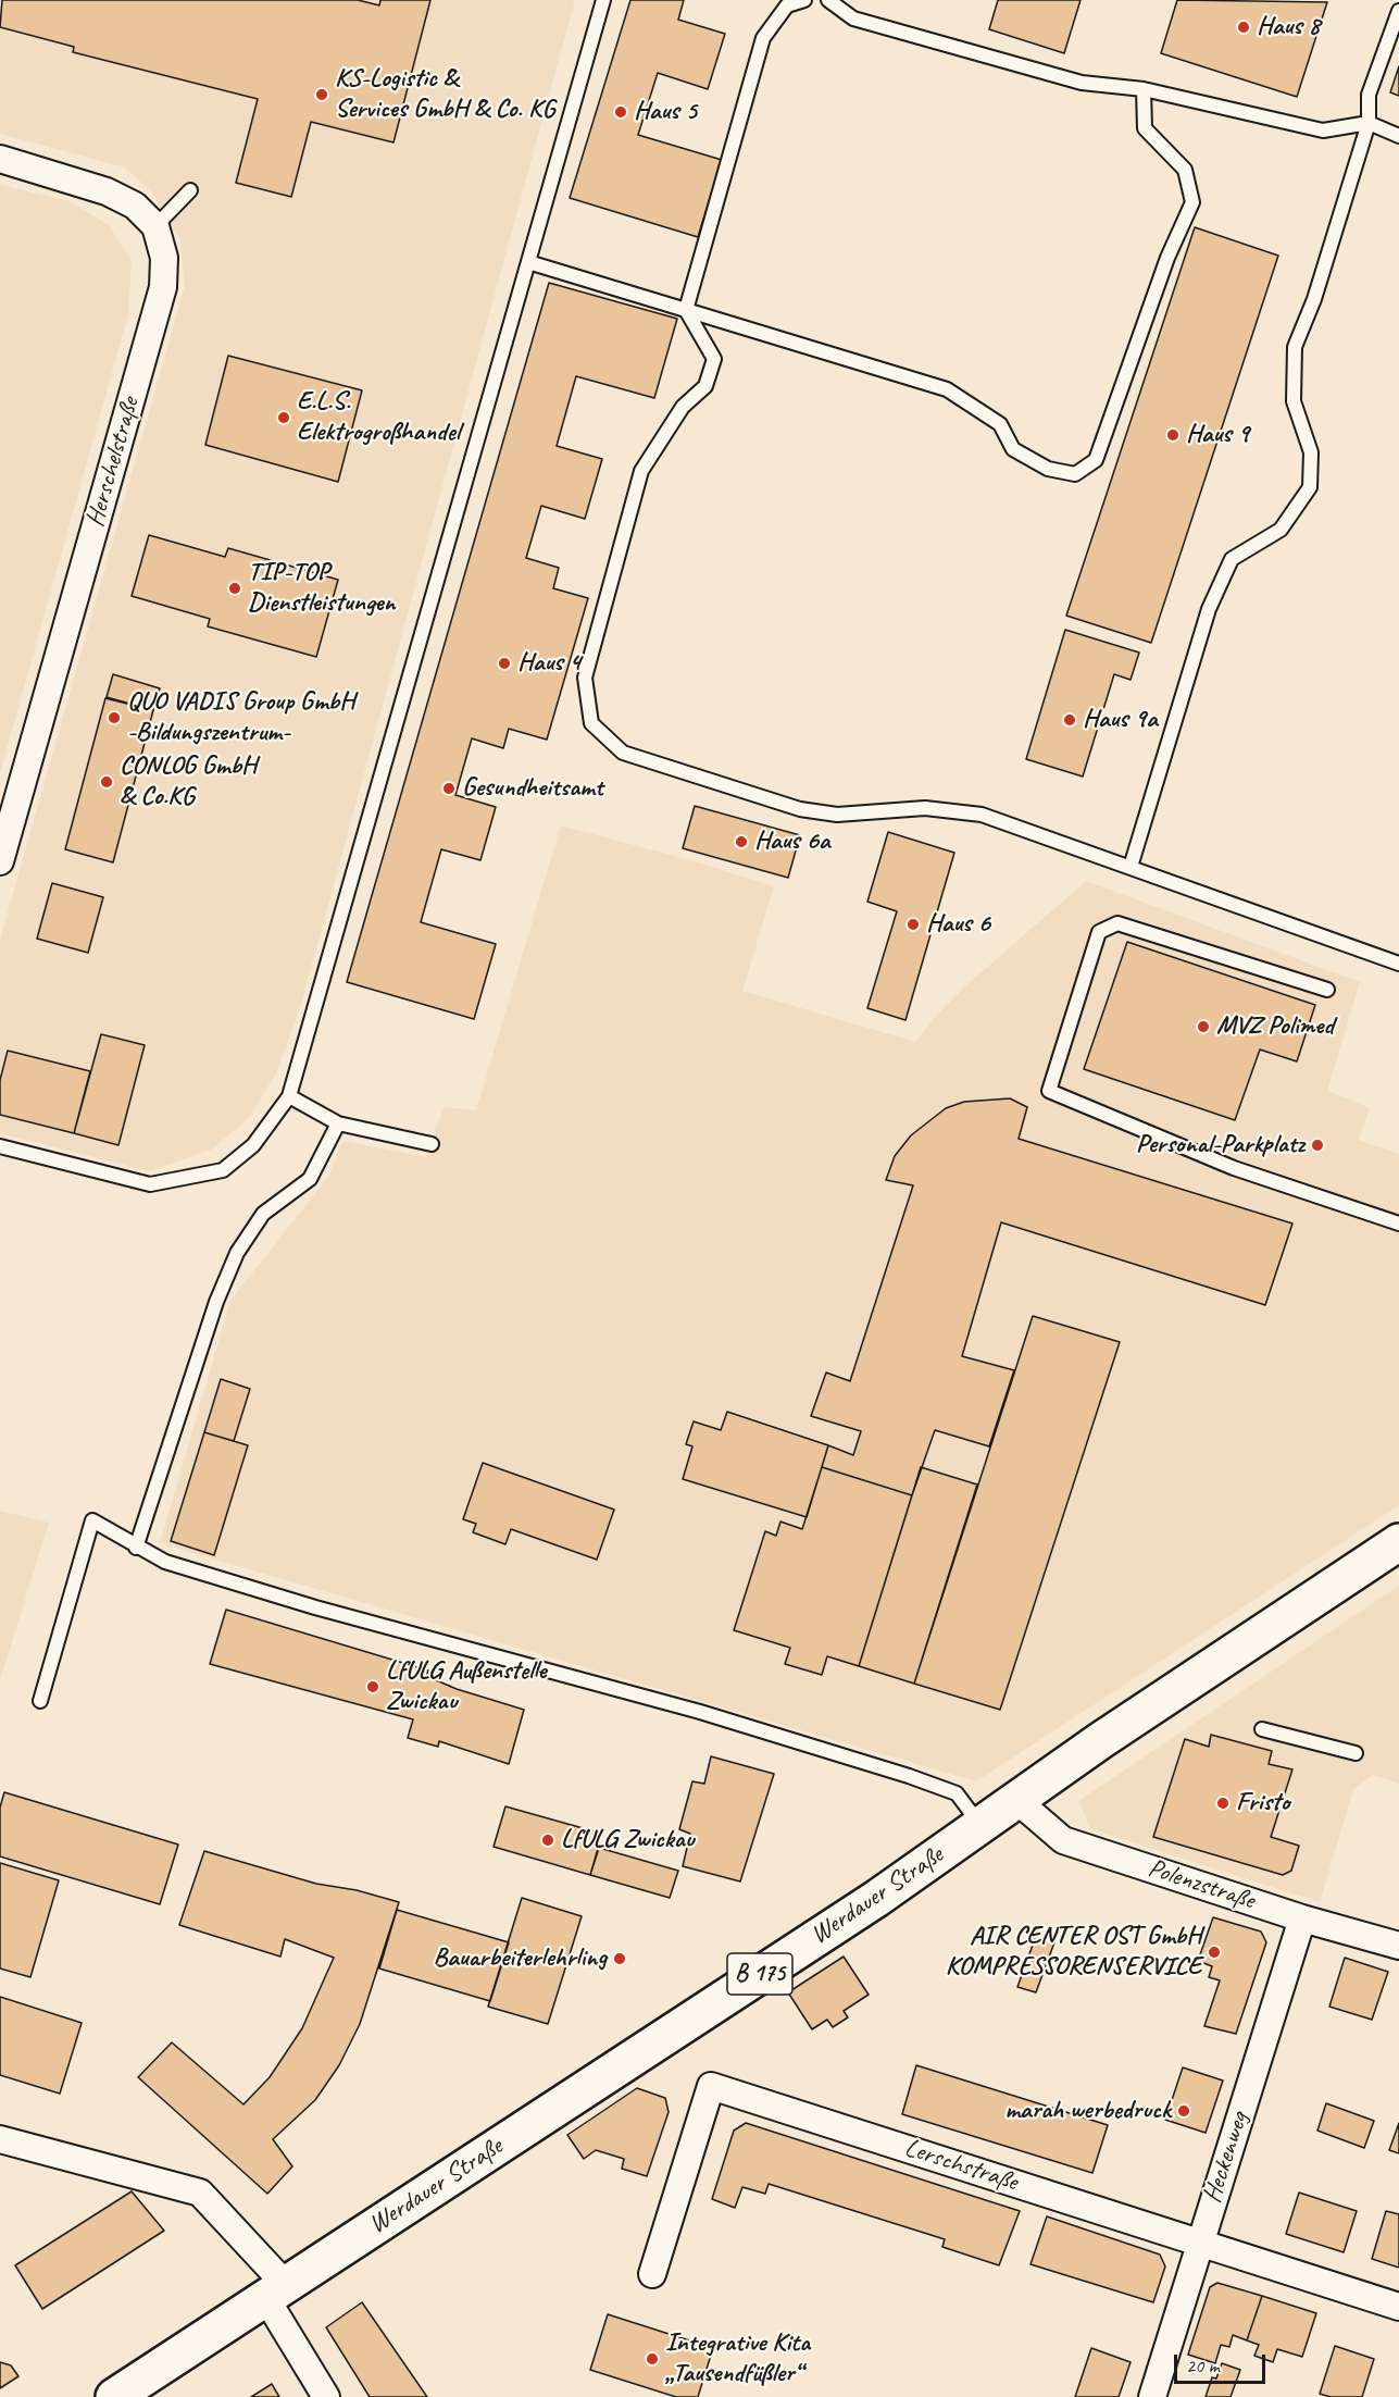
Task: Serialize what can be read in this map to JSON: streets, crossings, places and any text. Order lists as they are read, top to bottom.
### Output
{
  "streets": {
    "main road": ["Werdauer Straße", "B 175"],
    "street": [
      "Herschelstraße",
      "Polenzstraße",
      "Heckenweg",
      "Lerschstraße"
    ]
  },
  "crossings": [
    ["Polenzstraße", "Werdauer Straße"],
    ["Polenzstraße", "Heckenweg"],
    ["Heckenweg", "Lerschstraße"]
  ],
  "places": [
    "Haus 8",
    "KS-Logistic & Services GmbH & Co. KG",
    "Haus 5",
    "E.L.S. Elektrogroßhandel",
    "Haus 9",
    "TIP-TOP Dienstleistungen",
    "Haus 4",
    "QUO VADIS Group GmbH -Bildungszentrum-",
    "Haus 9a",
    "CONLOG GmbH & Co.KG",
    "Gesundheitsamt",
    "Haus 6a",
    "Haus 6",
    "MVZ Polimed",
    "Personal-Parkplatz",
    "LfULG Außenstelle Zwickau",
    "Fristo",
    "LfULG Zwickau",
    "AIR CENTER OST GmbH KOMPRESSORENSERVICE",
    "Bauarbeiterlehrling",
    "marah werbedruck",
    "Integrative Kita „Tausendfüßler“"
  ],
  "scale_bar": "20 m"
}
